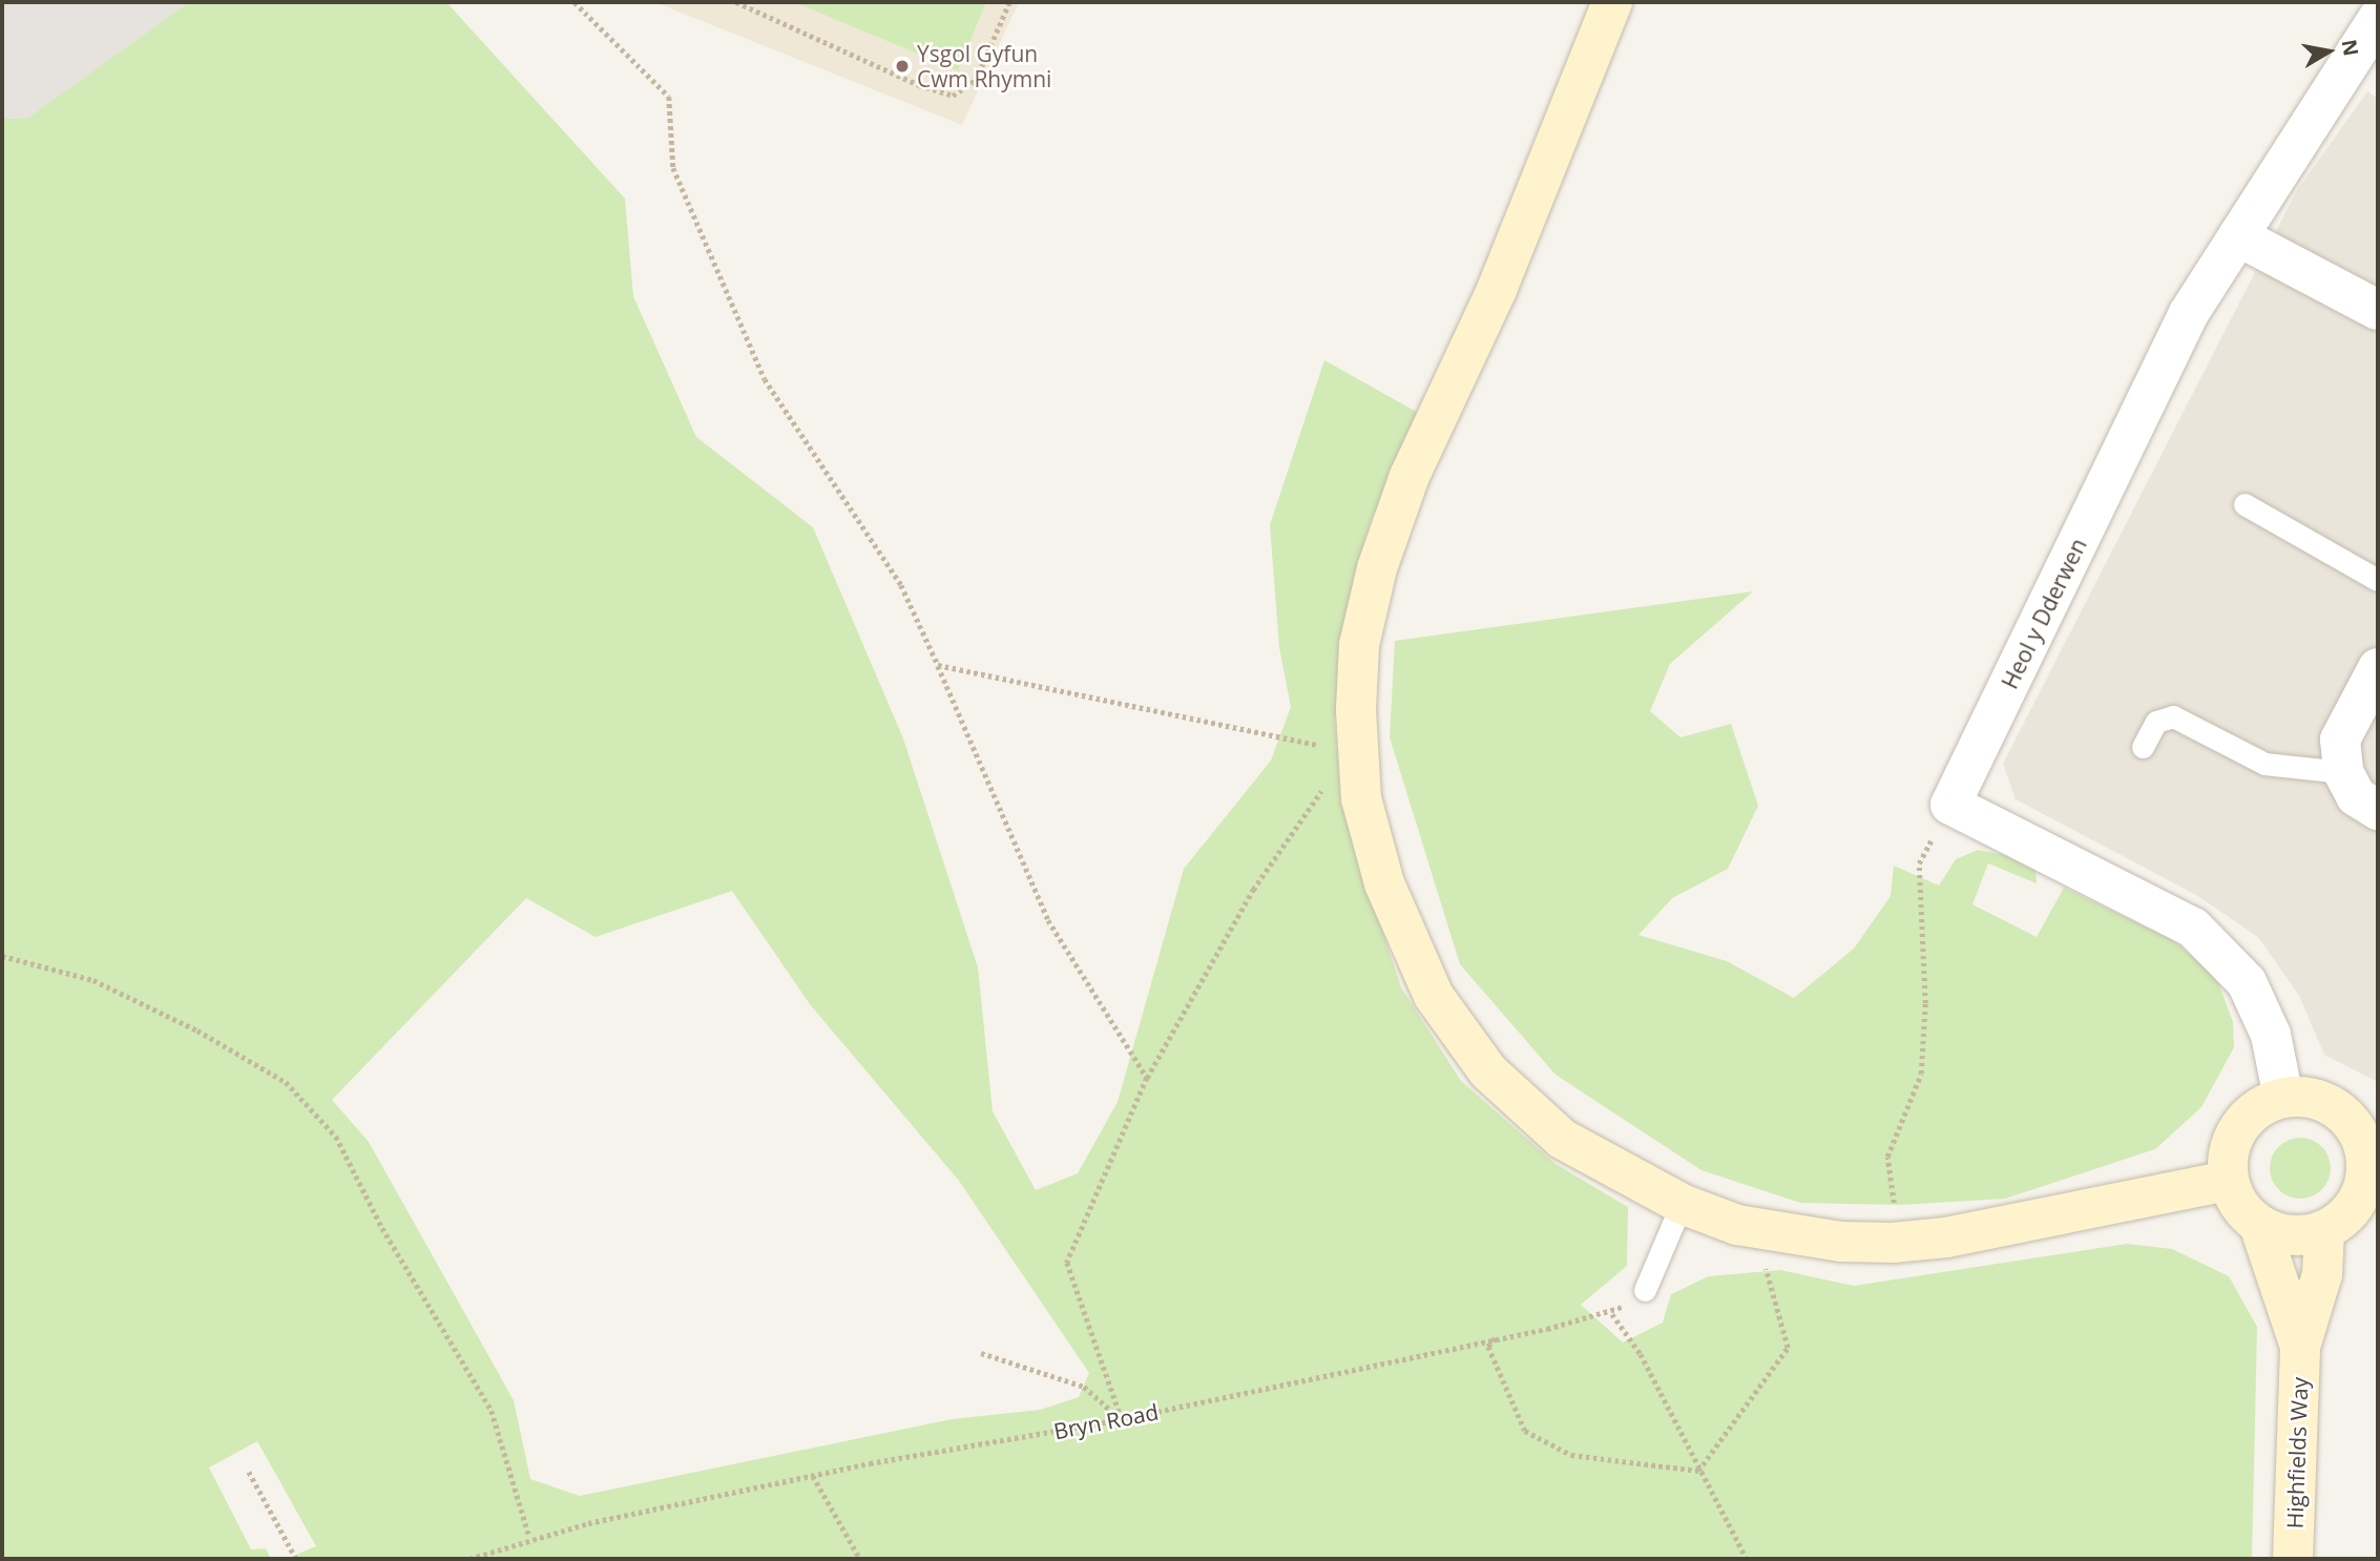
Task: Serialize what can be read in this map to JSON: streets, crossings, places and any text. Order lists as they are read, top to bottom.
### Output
{
  "streets": {
    "main road": ["Highfields Way"],
    "street": ["Heol y Dderwen"],
    "path": ["Bryn Road"]
  },
  "places": ["Ysgol Gyfun Cwm Rhymni"],
  "north": "right"
}
